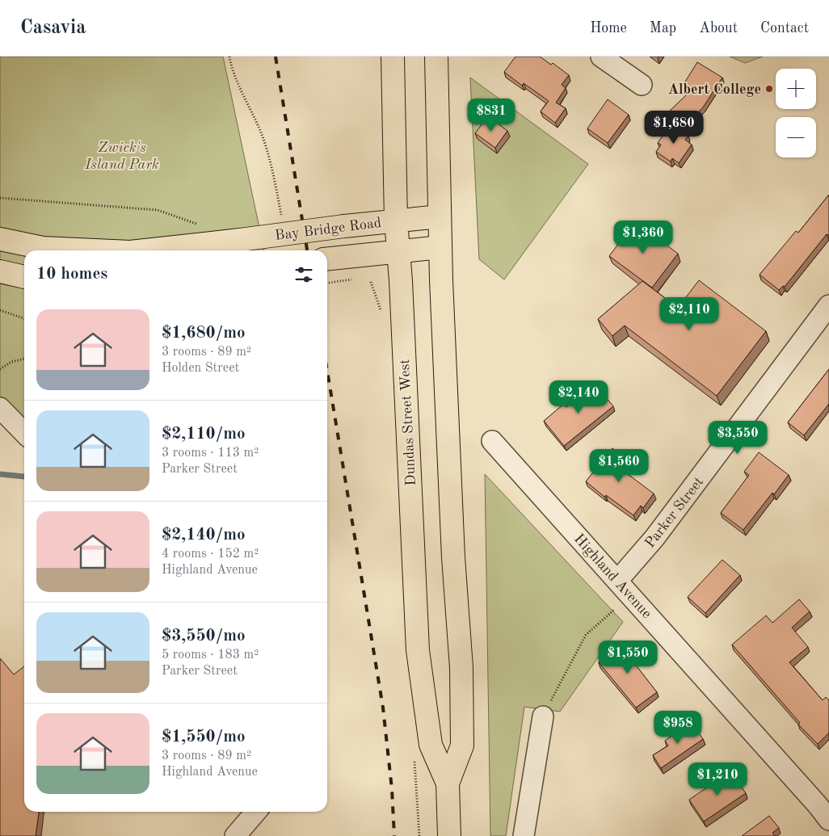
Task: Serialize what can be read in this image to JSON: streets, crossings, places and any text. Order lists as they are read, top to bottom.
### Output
{
  "streets": {
    "main road": ["Bay Bridge Road", "Dundas Street West"],
    "street": ["Parker Street", "Highland Avenue"]
  },
  "crossings": [
    ["Bay Bridge Road", "Dundas Street West"],
    ["Parker Street", "Highland Avenue"]
  ],
  "parks": ["Zwick's Island Park"],
  "places": ["Albert College"],
  "page": {
    "header": "Casavia",
    "nav": [
      "Home",
      "Map",
      "About",
      "Contact"
    ],
    "map_buttons": ["+", "−"],
    "price": [
      "$831",
      "$1,680",
      "$1,360",
      "$2,110",
      "$2,140",
      "$3,550",
      "$1,560",
      "$1,550",
      "$958",
      "$1,210"
    ],
    "heading": "10 homes",
    "list": [
      {
        "name": "$1,680/mo",
        "note": "3 rooms · 89 m² · Holden Street"
      },
      {
        "name": "$2,110/mo",
        "note": "3 rooms · 113 m² · Parker Street"
      },
      {
        "name": "$2,140/mo",
        "note": "4 rooms · 152 m² · Highland Avenue"
      },
      {
        "name": "$3,550/mo",
        "note": "5 rooms · 183 m² · Parker Street"
      },
      {
        "name": "$1,550/mo",
        "note": "3 rooms · 89 m² · Highland Avenue"
      }
    ]
  }
}
